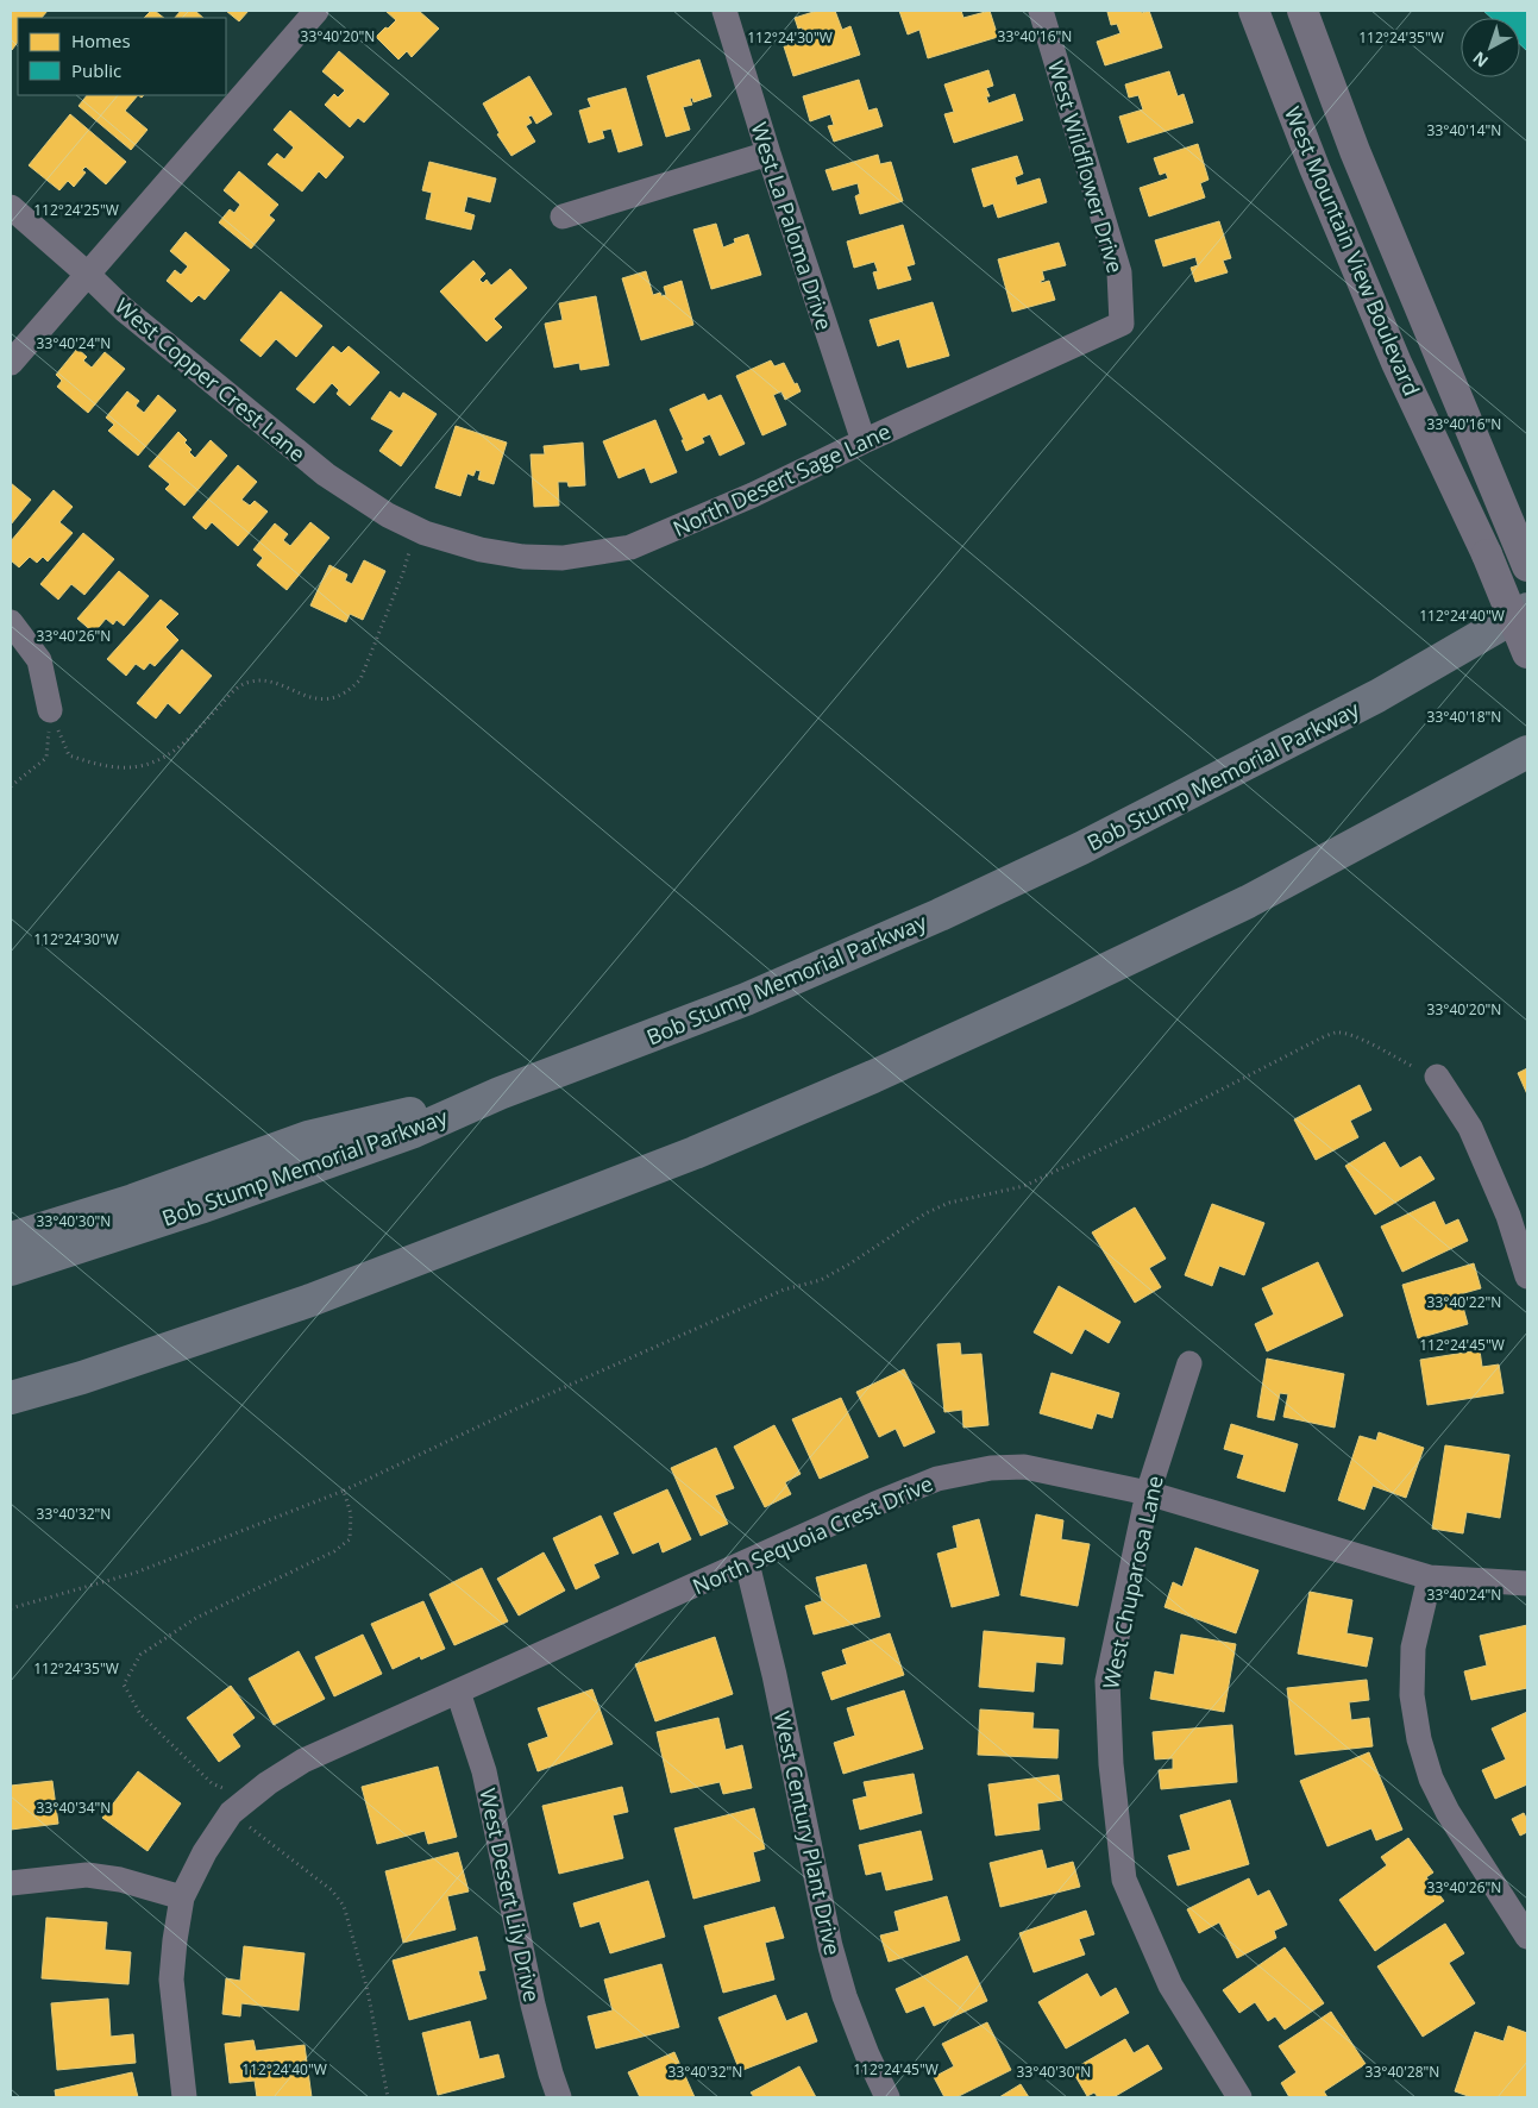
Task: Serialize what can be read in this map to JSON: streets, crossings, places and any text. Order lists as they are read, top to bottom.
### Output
{
  "streets": {
    "highway": ["Bob Stump Memorial Parkway"],
    "street": [
      "West Wildflower Drive",
      "West La Paloma Drive",
      "West Mountain View Boulevard",
      "West Copper Crest Lane",
      "North Desert Sage Lane",
      "North Sequoia Crest Drive",
      "West Chuparosa Lane",
      "West Century Plant Drive",
      "West Desert Lily Drive"
    ]
  },
  "crossings": [
    ["West Wildflower Drive", "North Desert Sage Lane"],
    ["West La Paloma Drive", "North Desert Sage Lane"],
    ["West Copper Crest Lane", "North Desert Sage Lane"],
    ["North Sequoia Crest Drive", "West Chuparosa Lane"],
    ["North Sequoia Crest Drive", "West Century Plant Drive"],
    ["North Sequoia Crest Drive", "West Desert Lily Drive"]
  ],
  "legend": ["Homes", "Public"],
  "north": "bottom left",
  "coordinates": [
    "33°40'20\"N",
    "33°40'16\"N",
    "112°24'30\"W",
    "112°24'35\"W",
    "33°40'14\"N",
    "112°24'25\"W",
    "33°40'24\"N",
    "112°24'40\"W",
    "33°40'26\"N",
    "33°40'18\"N",
    "33°40'30\"N",
    "33°40'22\"N",
    "112°24'45\"W",
    "33°40'32\"N",
    "33°40'34\"N",
    "33°40'28\"N"
  ]
}
